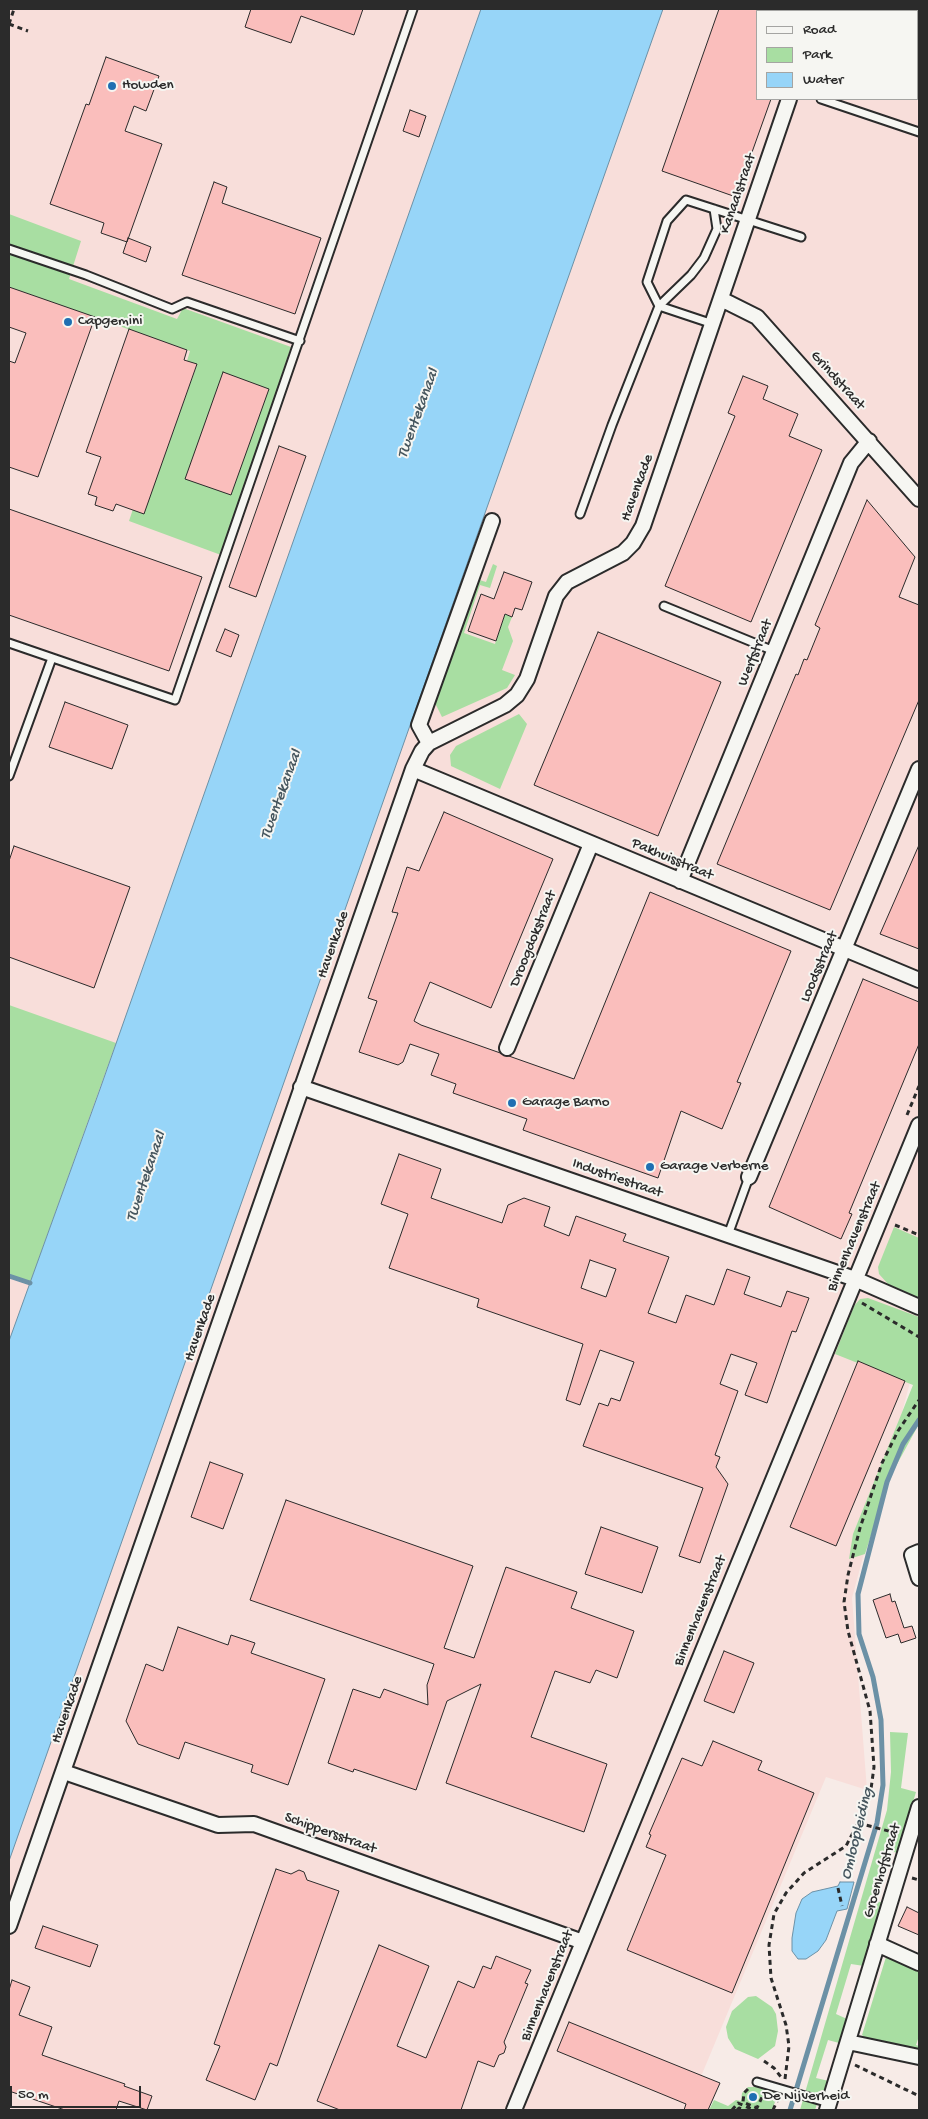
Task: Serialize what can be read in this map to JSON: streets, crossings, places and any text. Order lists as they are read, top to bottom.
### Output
{
  "streets": {
    "street": [
      "Kanaalstraat",
      "Grindstraat",
      "Havenkade",
      "Werfstraat",
      "Pakhuisstraat",
      "Droogdokstraat",
      "Loodsstraat",
      "Industriestraat",
      "Binnenhavenstraat",
      "Schippersstraat",
      "Groenhofstraat"
    ]
  },
  "crossings": [
    ["Kanaalstraat", "Grindstraat"],
    ["Kanaalstraat", "Havenkade"],
    ["Grindstraat", "Havenkade"],
    ["Grindstraat", "Werfstraat"],
    ["Havenkade", "Pakhuisstraat"],
    ["Havenkade", "Industriestraat"],
    ["Havenkade", "Schippersstraat"],
    ["Werfstraat", "Pakhuisstraat"],
    ["Pakhuisstraat", "Droogdokstraat"],
    ["Pakhuisstraat", "Loodsstraat"],
    ["Industriestraat", "Binnenhavenstraat"],
    ["Binnenhavenstraat", "Schippersstraat"]
  ],
  "water": ["Twentekanaal", "Omloopleiding"],
  "places": [
    "Howden",
    "Capgemini",
    "Garage Barno",
    "Garage Verberne",
    "De Nijverheid"
  ],
  "legend": ["Road", "Park", "Water"],
  "scale_bar": "50 m"
}
